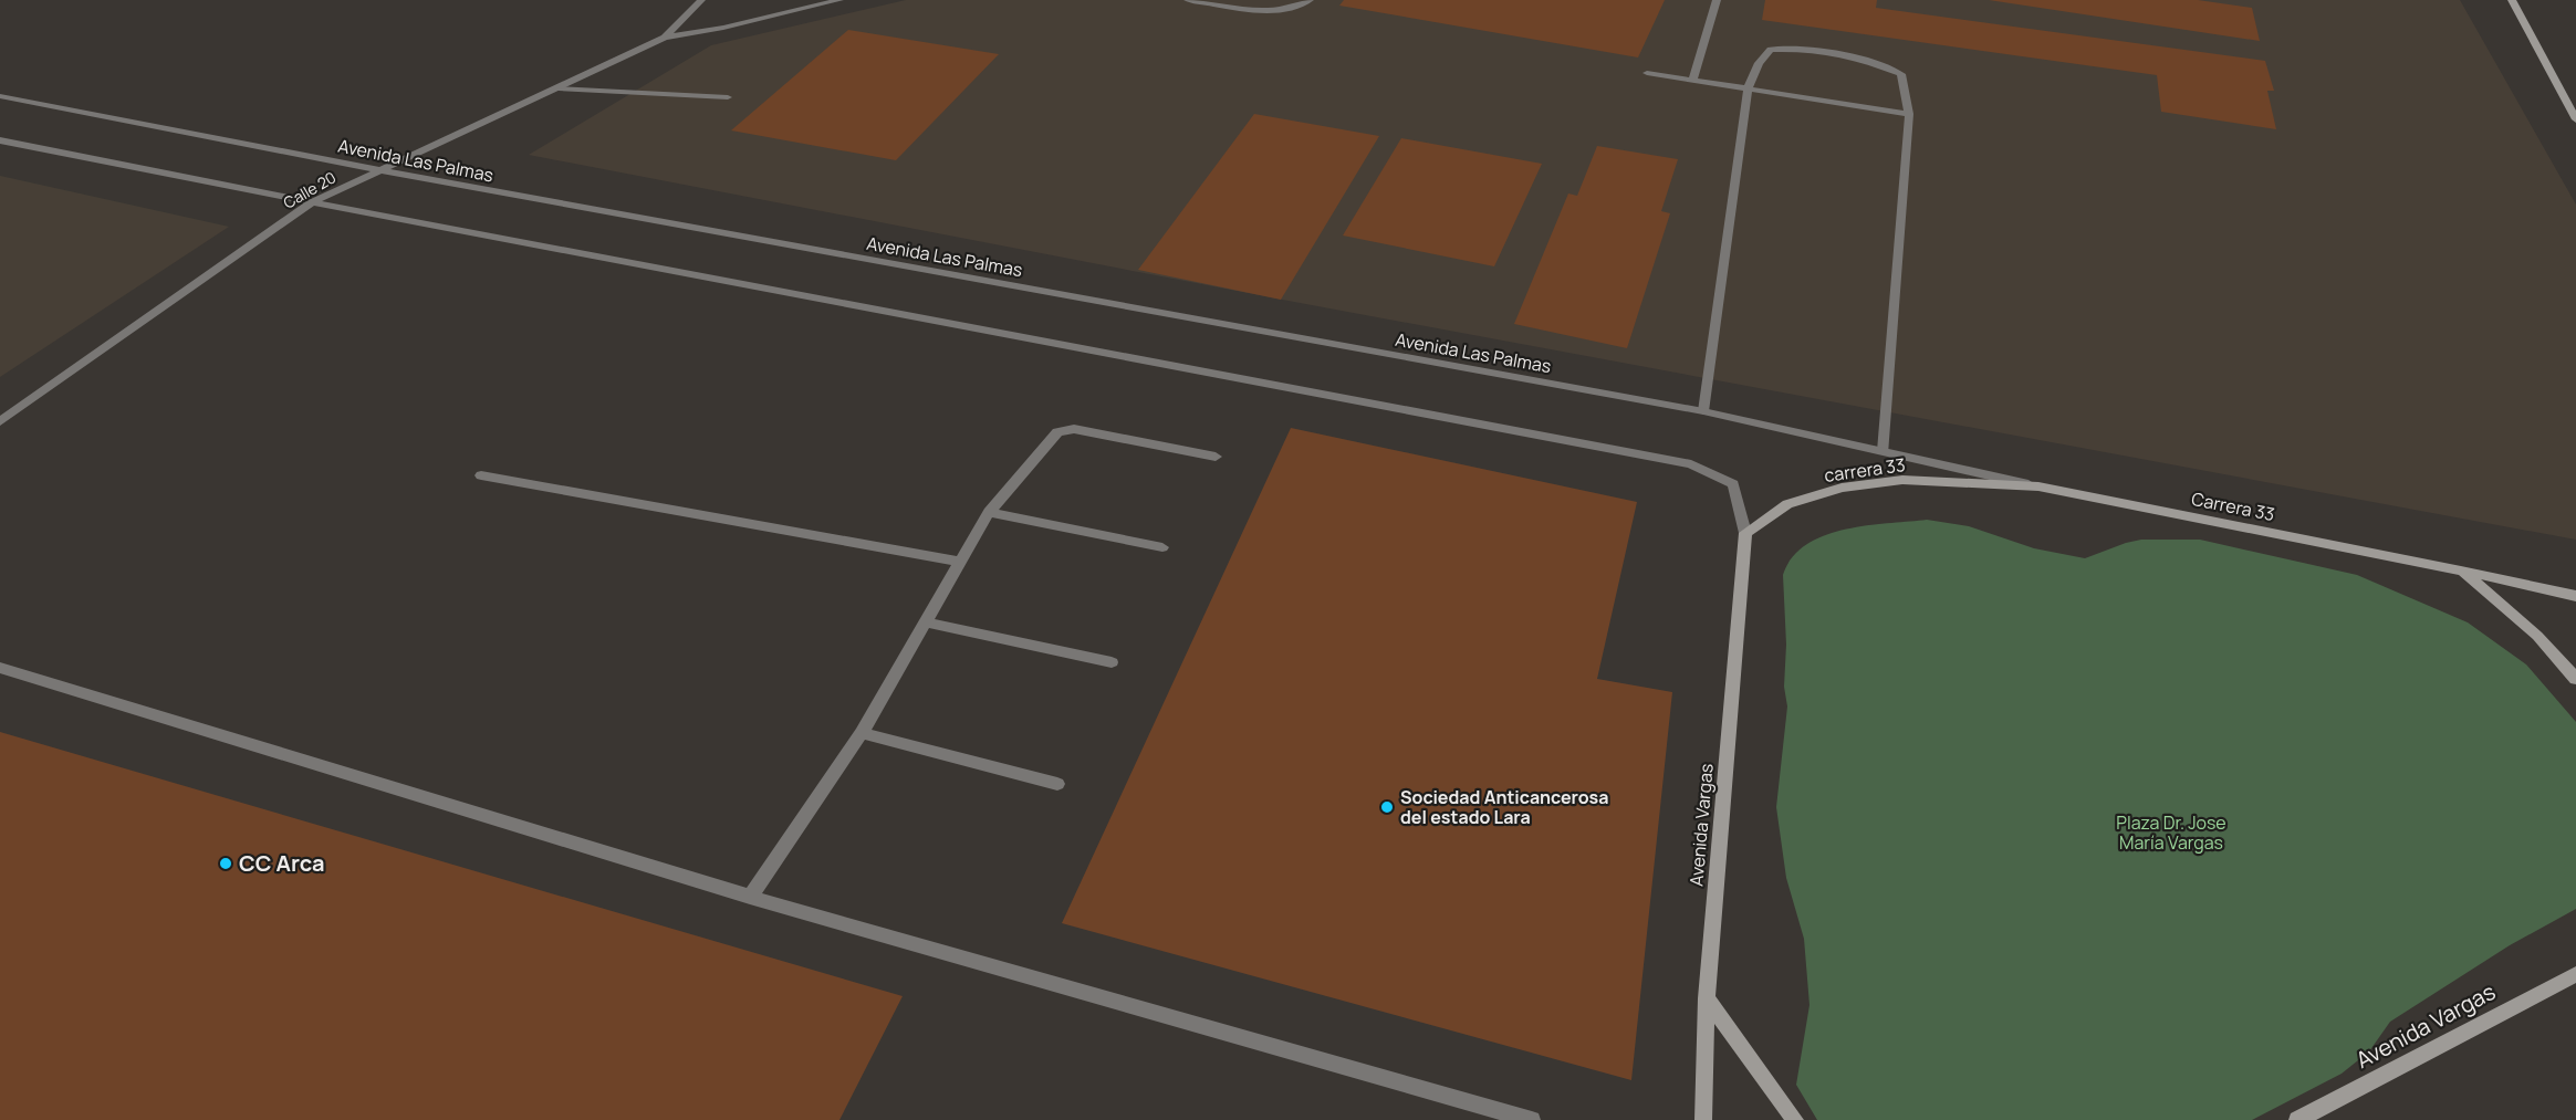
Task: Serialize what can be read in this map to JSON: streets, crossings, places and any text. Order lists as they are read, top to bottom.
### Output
{
  "streets": {
    "main road": ["carrera 33", "Carrera 33", "Avenida Vargas"],
    "street": ["Avenida Las Palmas", "Calle 20"]
  },
  "crossings": [
    ["Avenida Las Palmas", "Calle 20"],
    ["Avenida Las Palmas", "Carrera 33"],
    ["carrera 33", "Carrera 33"],
    ["carrera 33", "Avenida Vargas"]
  ],
  "parks": ["Plaza Dr. Jose María Vargas"],
  "places": ["Sociedad Anticancerosa del estado Lara", "CC Arca"]
}
